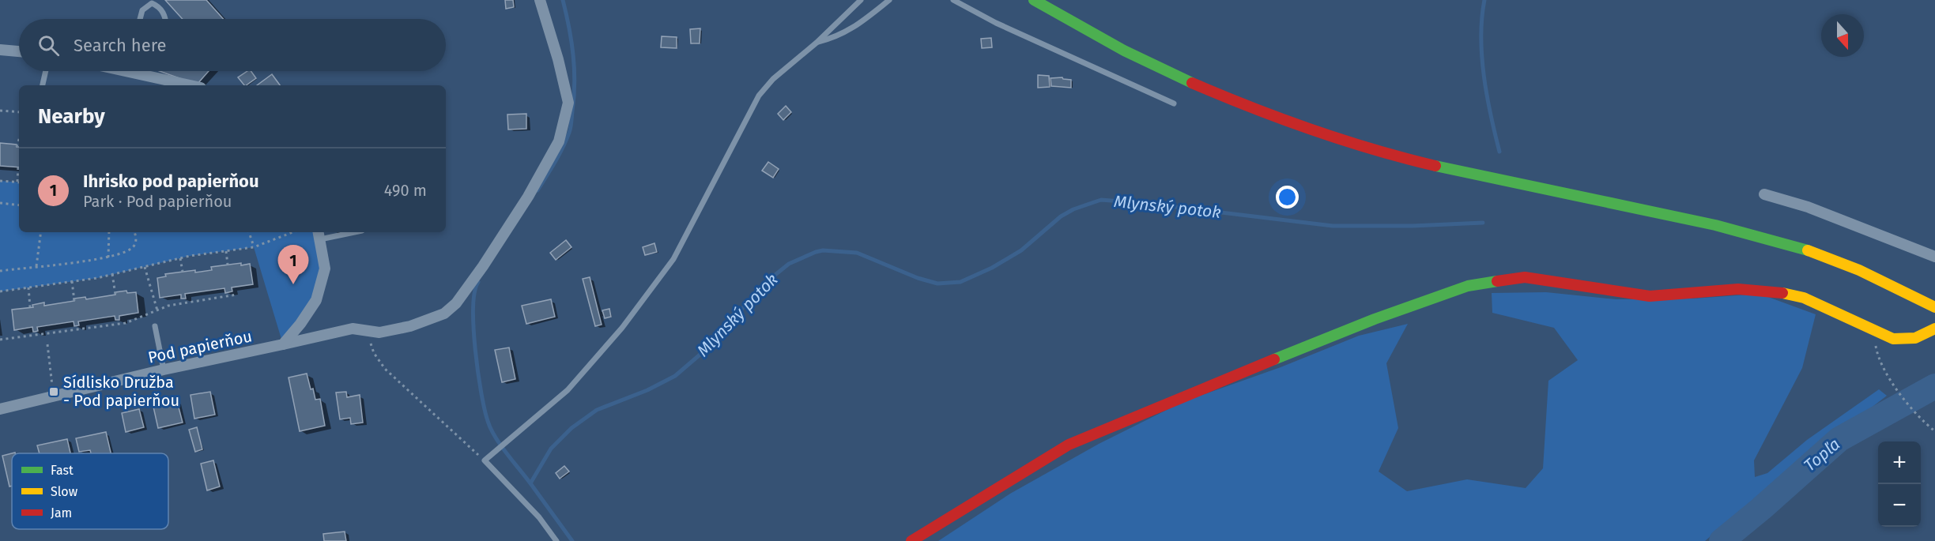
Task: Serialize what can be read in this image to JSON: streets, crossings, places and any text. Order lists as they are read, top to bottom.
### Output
{
  "streets": {
    "street": ["Pod papierňou"]
  },
  "water": ["Mlynský potok", "Topľa"],
  "places": {
    "transit": ["Sídlisko Družba - Pod papierňou"]
  },
  "legend": ["Fast", "Slow", "Jam"],
  "north": "bottom",
  "page": {
    "search": "Search here",
    "heading": "Nearby",
    "list": [
      {
        "mark": "1",
        "name": "Ihrisko pod papierňou",
        "note": "Park · Pod papierňou",
        "value": "490 m"
      }
    ],
    "pins": "1",
    "map_buttons": ["+", "−"]
  }
}
